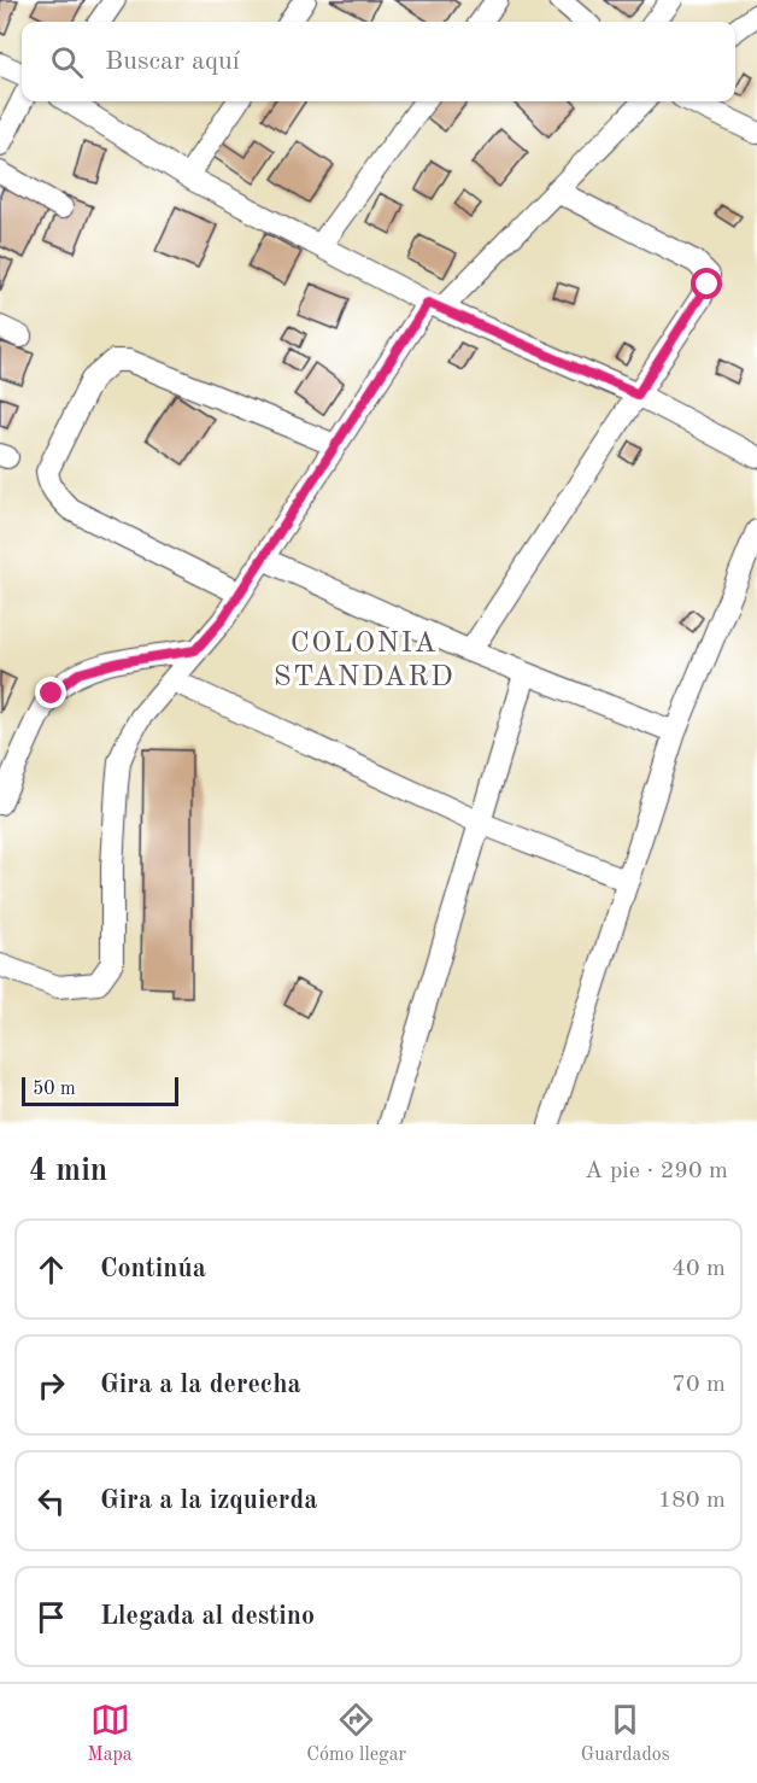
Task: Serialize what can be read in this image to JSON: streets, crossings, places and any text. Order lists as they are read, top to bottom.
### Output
{
  "districts": ["COLONIA STANDARD"],
  "scale_bar": "50 m",
  "page": {
    "search": "Buscar aquí",
    "scale": "50 m",
    "heading": ["4 min", "A pie · 290 m"],
    "list": [
      ["Continúa", "40 m"],
      ["Gira a la derecha", "70 m"],
      ["Gira a la izquierda", "180 m"],
      "Llegada al destino"
    ],
    "nav": ["Mapa", "Cómo llegar", "Guardados"]
  }
}
